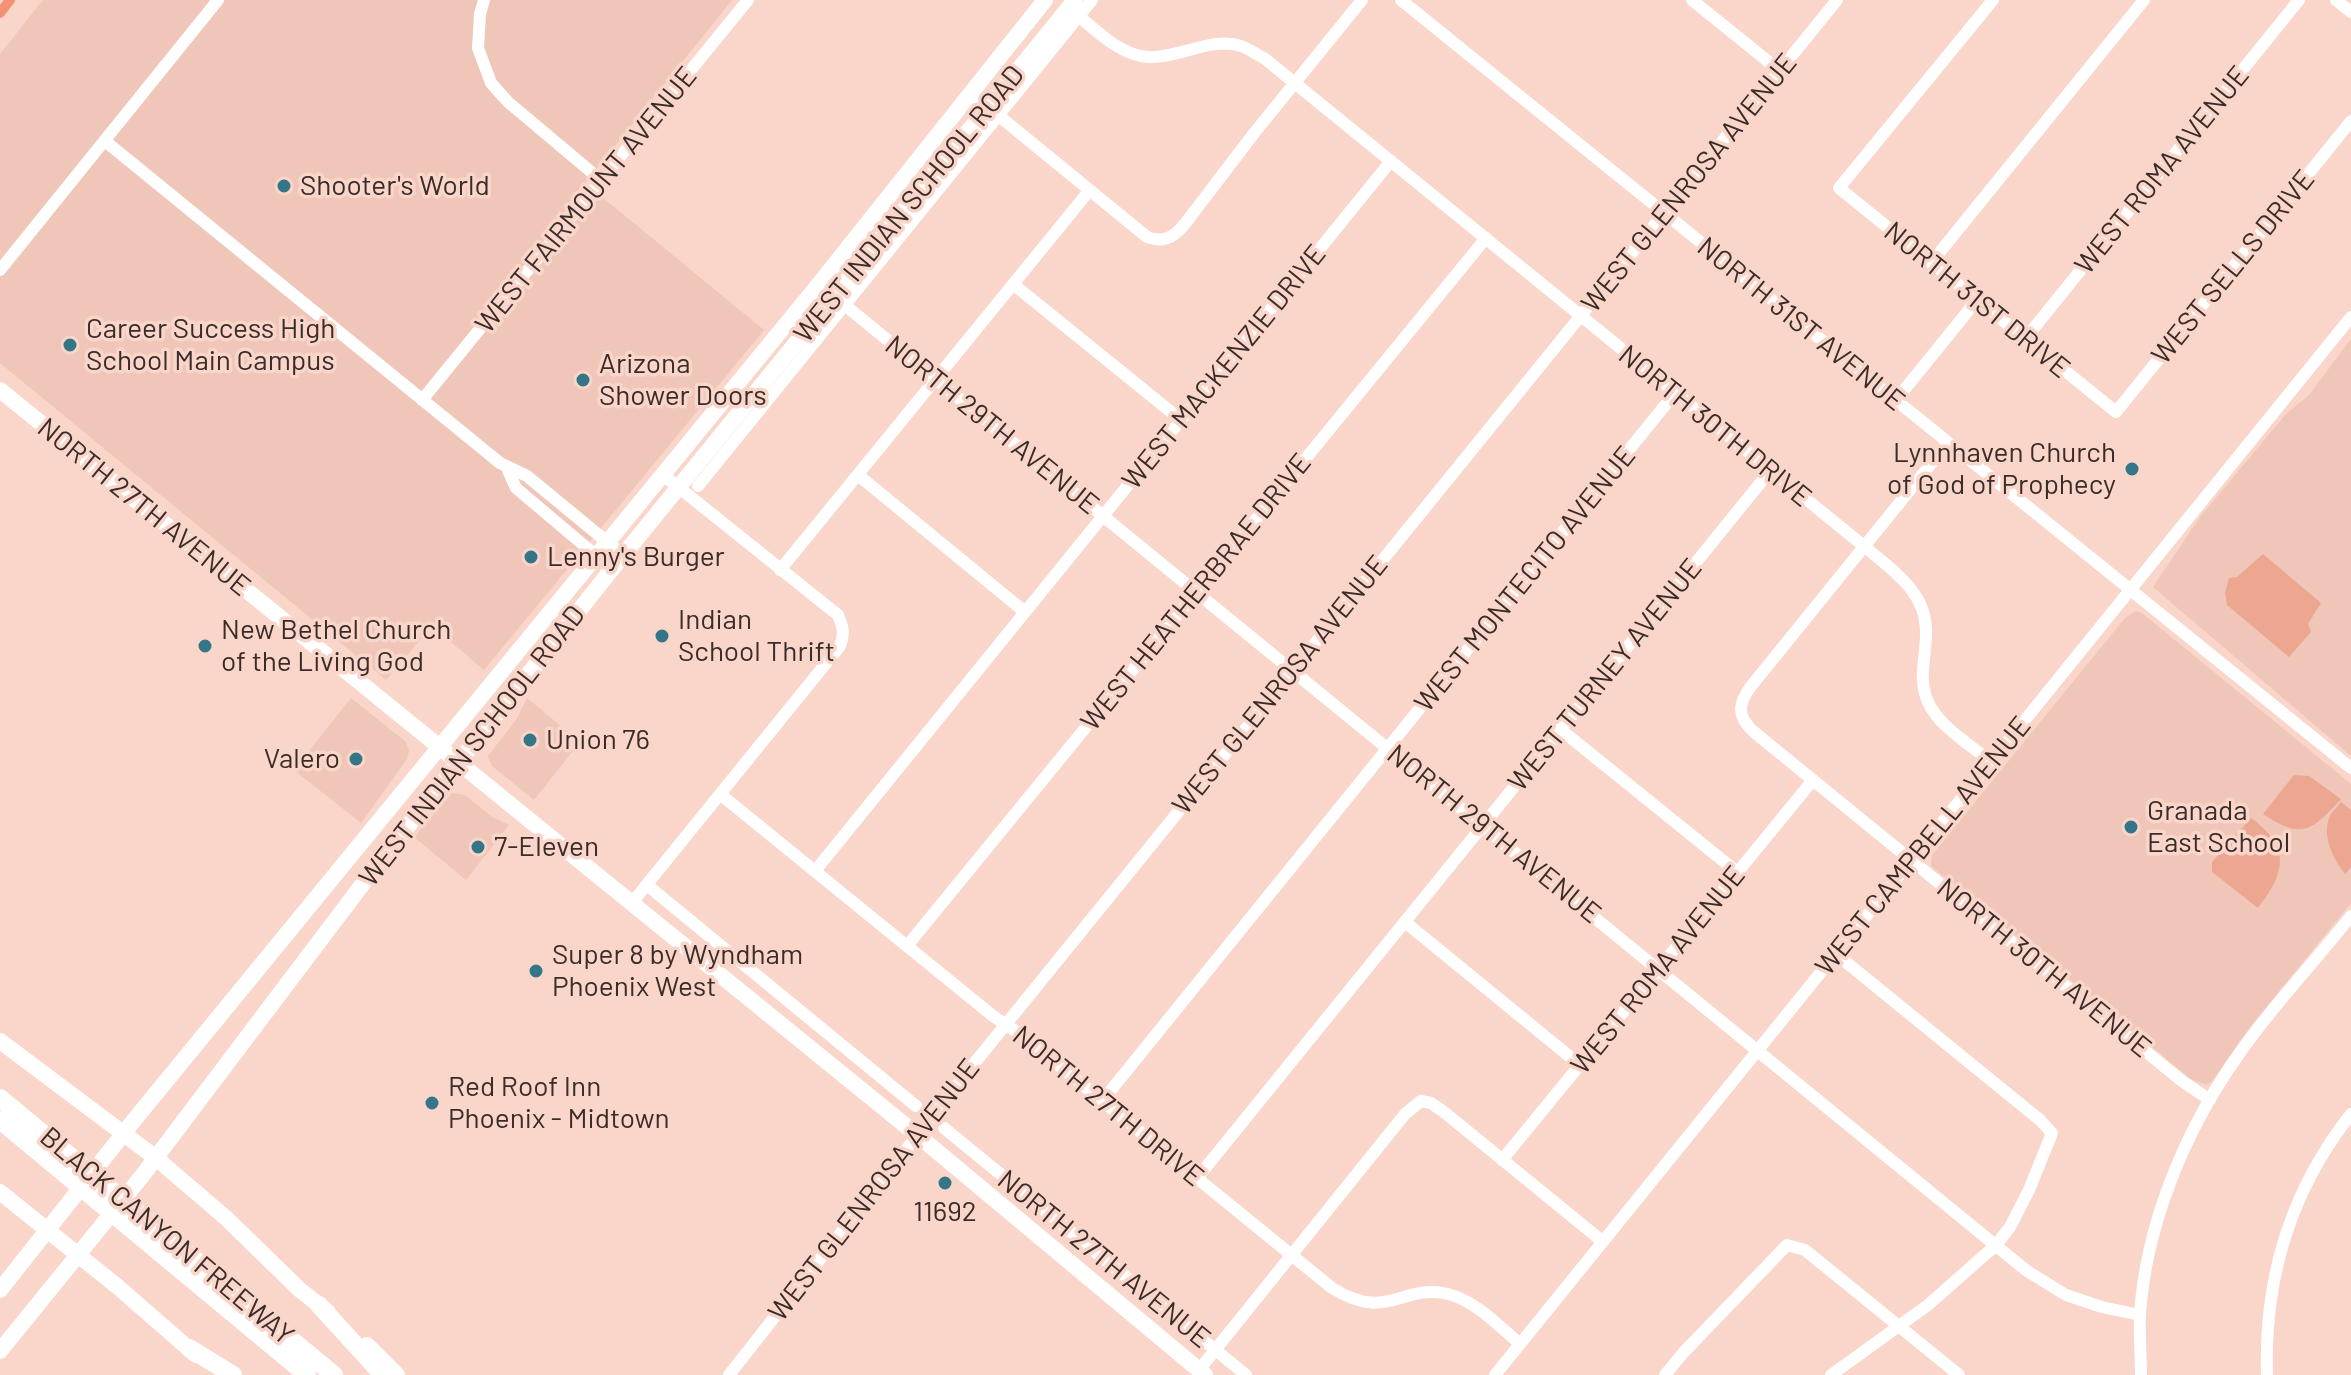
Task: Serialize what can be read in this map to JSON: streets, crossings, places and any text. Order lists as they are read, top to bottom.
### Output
{
  "streets": {
    "highway": ["BLACK CANYON FREEWAY"],
    "main road": ["WEST INDIAN SCHOOL ROAD", "NORTH 27TH AVENUE"],
    "street": [
      "WEST ROMA AVENUE",
      "WEST GLENROSA AVENUE",
      "WEST FAIRMOUNT AVENUE",
      "WEST SELLS DRIVE",
      "NORTH 31ST DRIVE",
      "NORTH 31ST AVENUE",
      "WEST MACKENZIE DRIVE",
      "NORTH 29TH AVENUE",
      "NORTH 30TH DRIVE",
      "WEST MONTECITO AVENUE",
      "WEST HEATHERBRAE DRIVE",
      "WEST TURNEY AVENUE",
      "WEST CAMPBELL AVENUE",
      "NORTH 30TH AVENUE",
      "NORTH 27TH DRIVE"
    ]
  },
  "crossings": [
    ["WEST ROMA AVENUE", "NORTH 31ST DRIVE"],
    ["WEST ROMA AVENUE", "NORTH 29TH AVENUE"],
    ["WEST ROMA AVENUE", "NORTH 30TH AVENUE"],
    ["WEST GLENROSA AVENUE", "NORTH 31ST AVENUE"],
    ["WEST GLENROSA AVENUE", "NORTH 29TH AVENUE"],
    ["WEST GLENROSA AVENUE", "NORTH 30TH DRIVE"],
    ["WEST GLENROSA AVENUE", "NORTH 27TH AVENUE"],
    ["WEST GLENROSA AVENUE", "NORTH 27TH DRIVE"],
    ["WEST INDIAN SCHOOL ROAD", "NORTH 29TH AVENUE"],
    ["WEST INDIAN SCHOOL ROAD", "NORTH 30TH DRIVE"],
    ["WEST INDIAN SCHOOL ROAD", "NORTH 27TH AVENUE"],
    ["WEST SELLS DRIVE", "NORTH 31ST DRIVE"],
    ["NORTH 31ST AVENUE", "WEST CAMPBELL AVENUE"],
    ["WEST MACKENZIE DRIVE", "NORTH 29TH AVENUE"],
    ["WEST MACKENZIE DRIVE", "NORTH 30TH DRIVE"],
    ["WEST MACKENZIE DRIVE", "NORTH 27TH DRIVE"],
    ["NORTH 29TH AVENUE", "WEST MONTECITO AVENUE"],
    ["NORTH 29TH AVENUE", "WEST HEATHERBRAE DRIVE"],
    ["NORTH 29TH AVENUE", "WEST TURNEY AVENUE"],
    ["NORTH 29TH AVENUE", "WEST CAMPBELL AVENUE"],
    ["NORTH 30TH DRIVE", "WEST MONTECITO AVENUE"],
    ["NORTH 30TH DRIVE", "WEST HEATHERBRAE DRIVE"],
    ["NORTH 30TH DRIVE", "WEST TURNEY AVENUE"],
    ["NORTH 30TH DRIVE", "WEST CAMPBELL AVENUE"],
    ["NORTH 30TH DRIVE", "NORTH 30TH AVENUE"],
    ["WEST MONTECITO AVENUE", "NORTH 27TH DRIVE"],
    ["WEST HEATHERBRAE DRIVE", "NORTH 27TH DRIVE"],
    ["WEST TURNEY AVENUE", "NORTH 27TH DRIVE"],
    ["WEST CAMPBELL AVENUE", "NORTH 30TH AVENUE"],
    ["WEST CAMPBELL AVENUE", "NORTH 27TH DRIVE"]
  ],
  "places": [
    "Shooter's World",
    "Career Success High School Main Campus",
    "Arizona Shower Doors",
    "Lynnhaven Church of God of Prophecy",
    "Lenny's Burger",
    "Indian School Thrift",
    "New Bethel Church of the Living God",
    "Union 76",
    "Valero",
    "Granada East School",
    "7-Eleven",
    "Super 8 by Wyndham Phoenix West",
    "Red Roof Inn Phoenix - Midtown",
    "11692"
  ]
}
